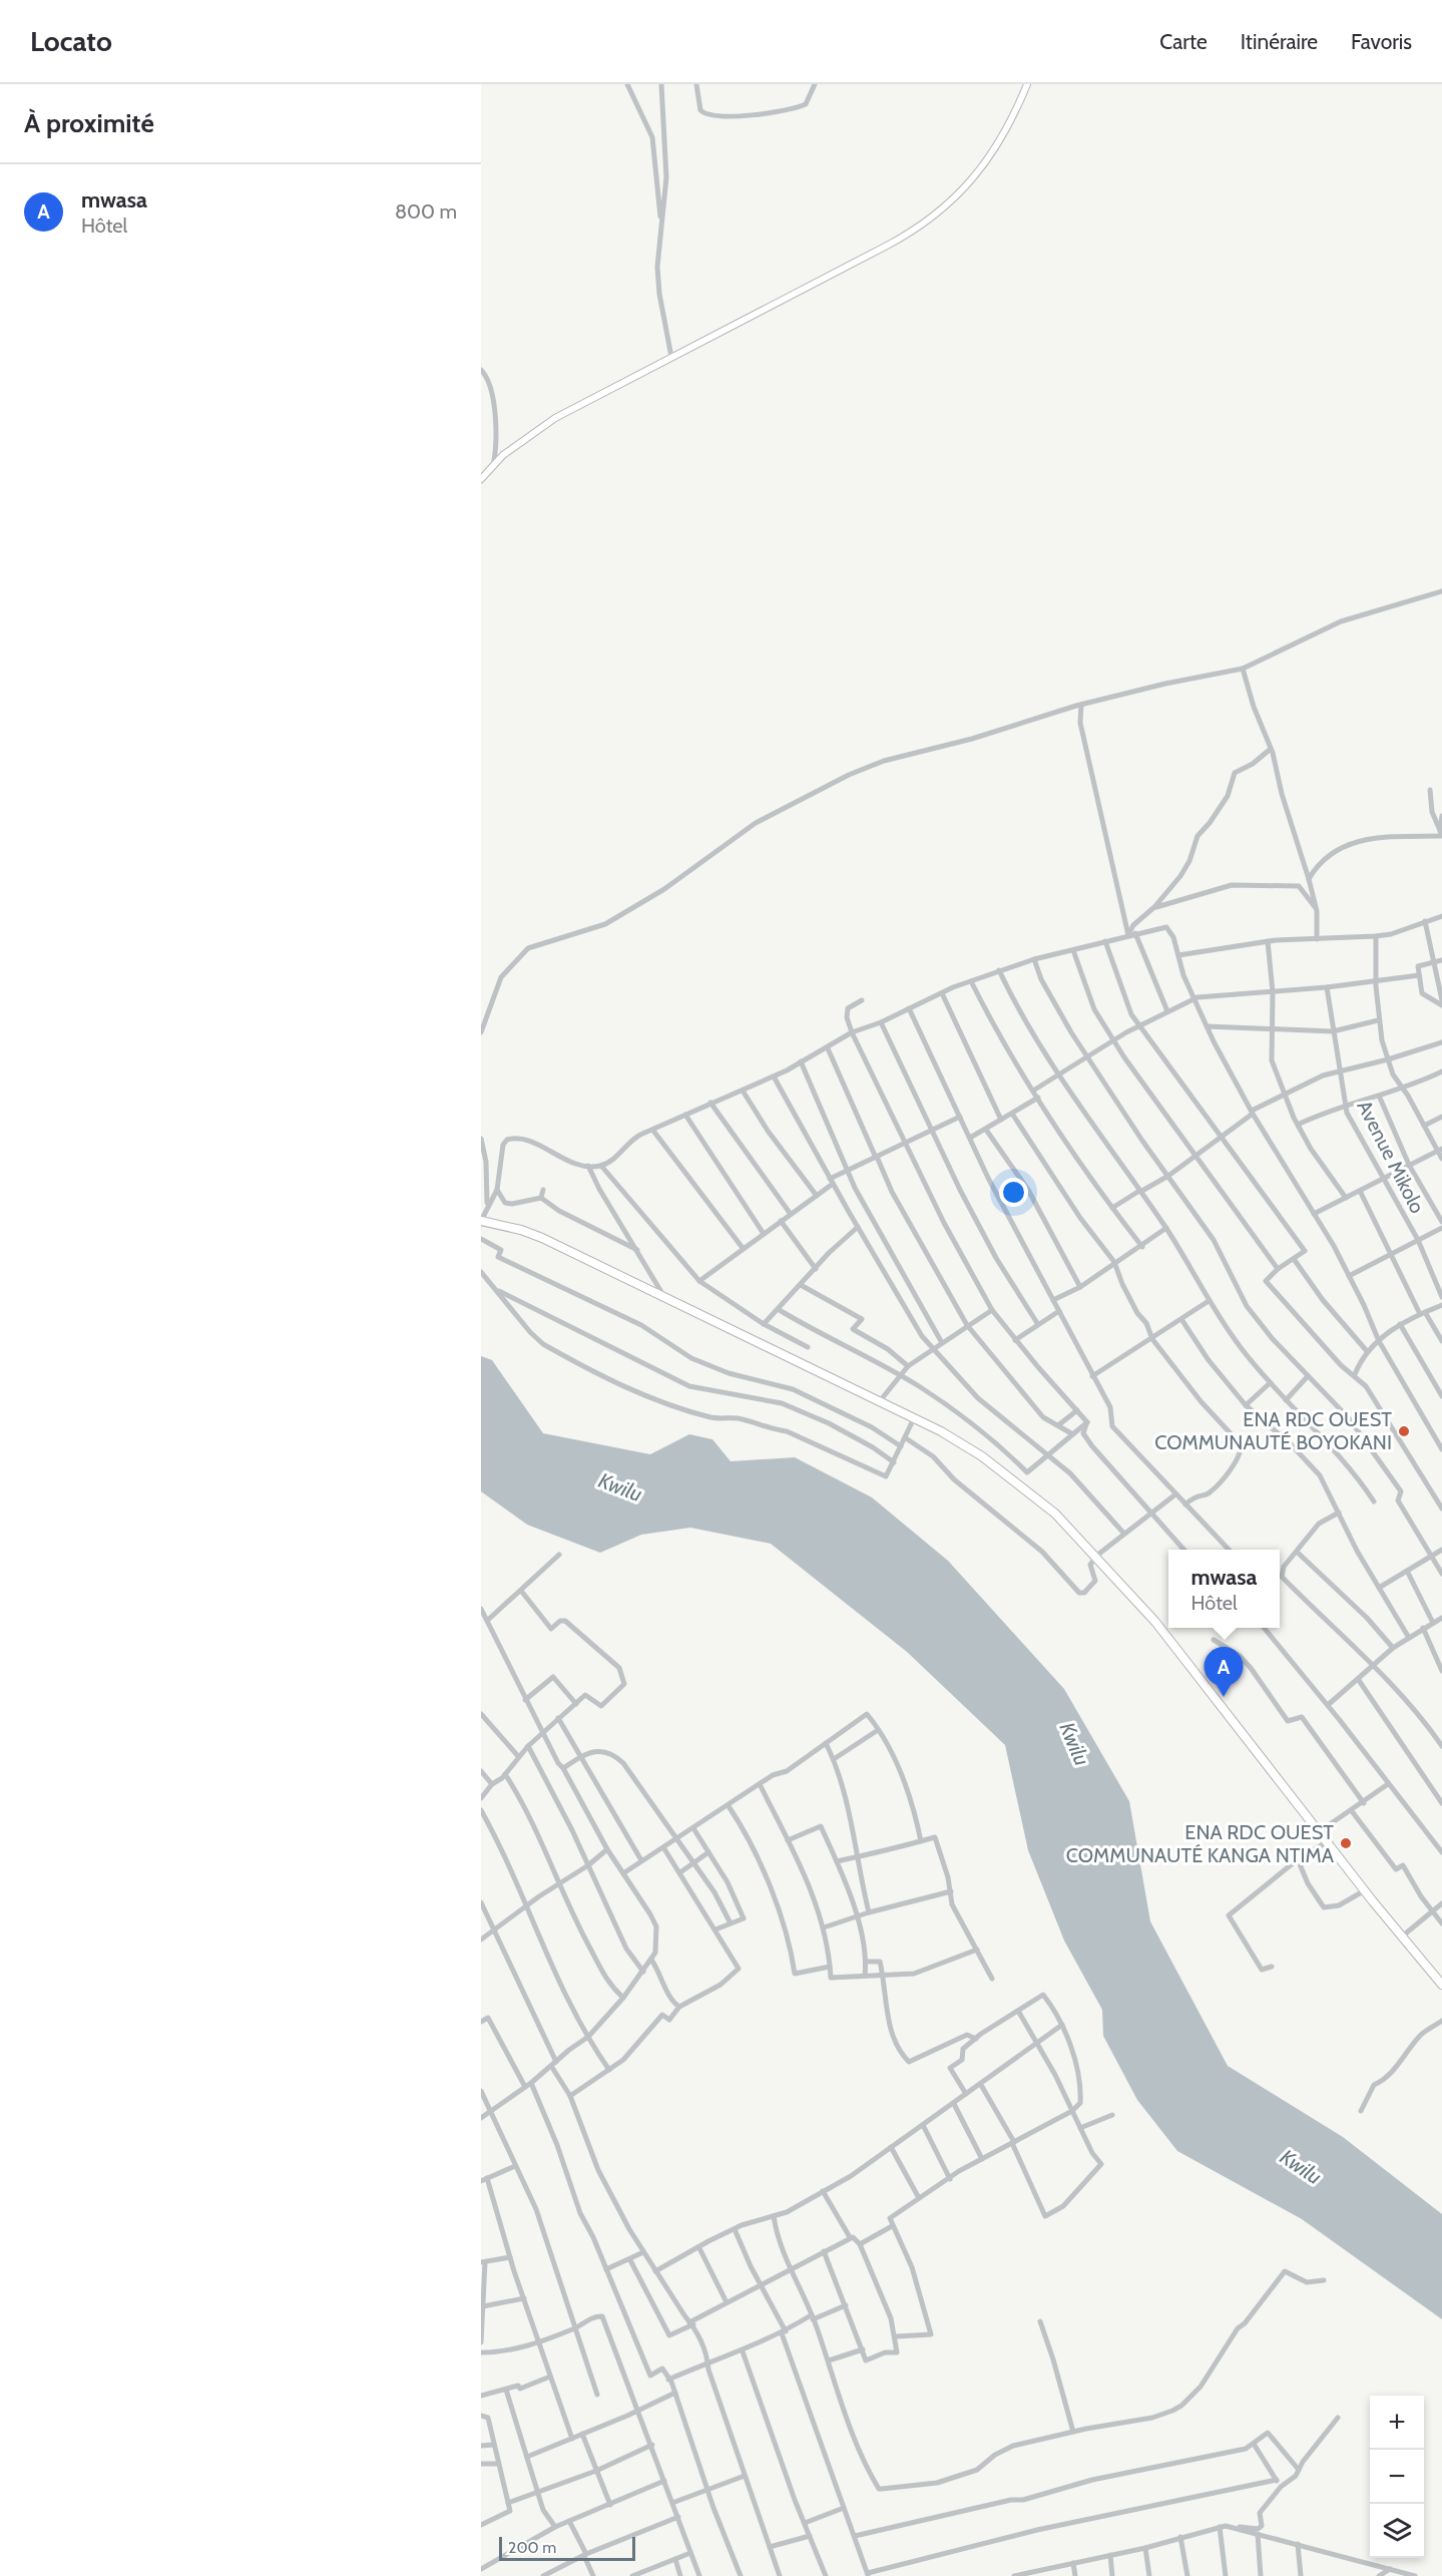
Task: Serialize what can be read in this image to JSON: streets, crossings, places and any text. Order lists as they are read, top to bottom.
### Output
{
  "streets": {
    "street": ["Avenue Mikolo"]
  },
  "water": ["Kwilu"],
  "places": ["ENA RDC OUEST COMMUNAUTÉ BOYOKANI", "ENA RDC OUEST COMMUNAUTÉ KANGA NTIMA"],
  "scale_bar": "200 m",
  "page": {
    "header": "Locato",
    "nav": ["Carte", "Itinéraire", "Favoris"],
    "heading": "À proximité",
    "list": [
      {
        "mark": "A",
        "name": "mwasa",
        "note": "Hôtel",
        "value": "800 m"
      }
    ],
    "popup": ["mwasa", "Hôtel"],
    "pins": "A",
    "map_buttons": ["+", "−"],
    "scale": "200 m"
  }
}
